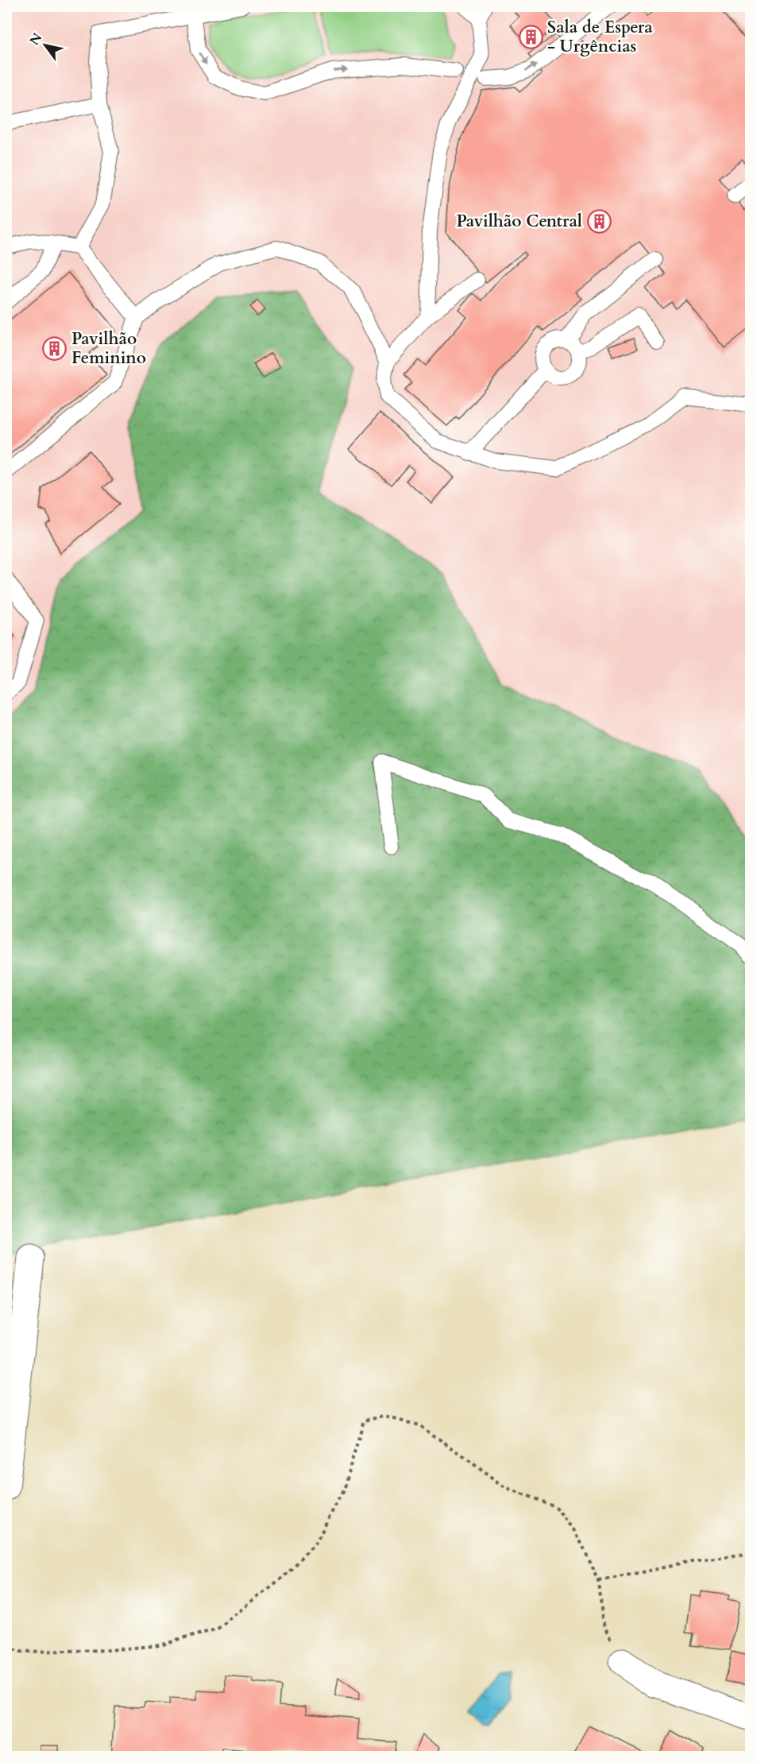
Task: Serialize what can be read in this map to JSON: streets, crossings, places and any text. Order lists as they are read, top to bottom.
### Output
{
  "places": {
    "building": ["Sala de Espera - Urgências", "Pavilhão Central", "Pavilhão Feminino"]
  },
  "north": "top left"
}
